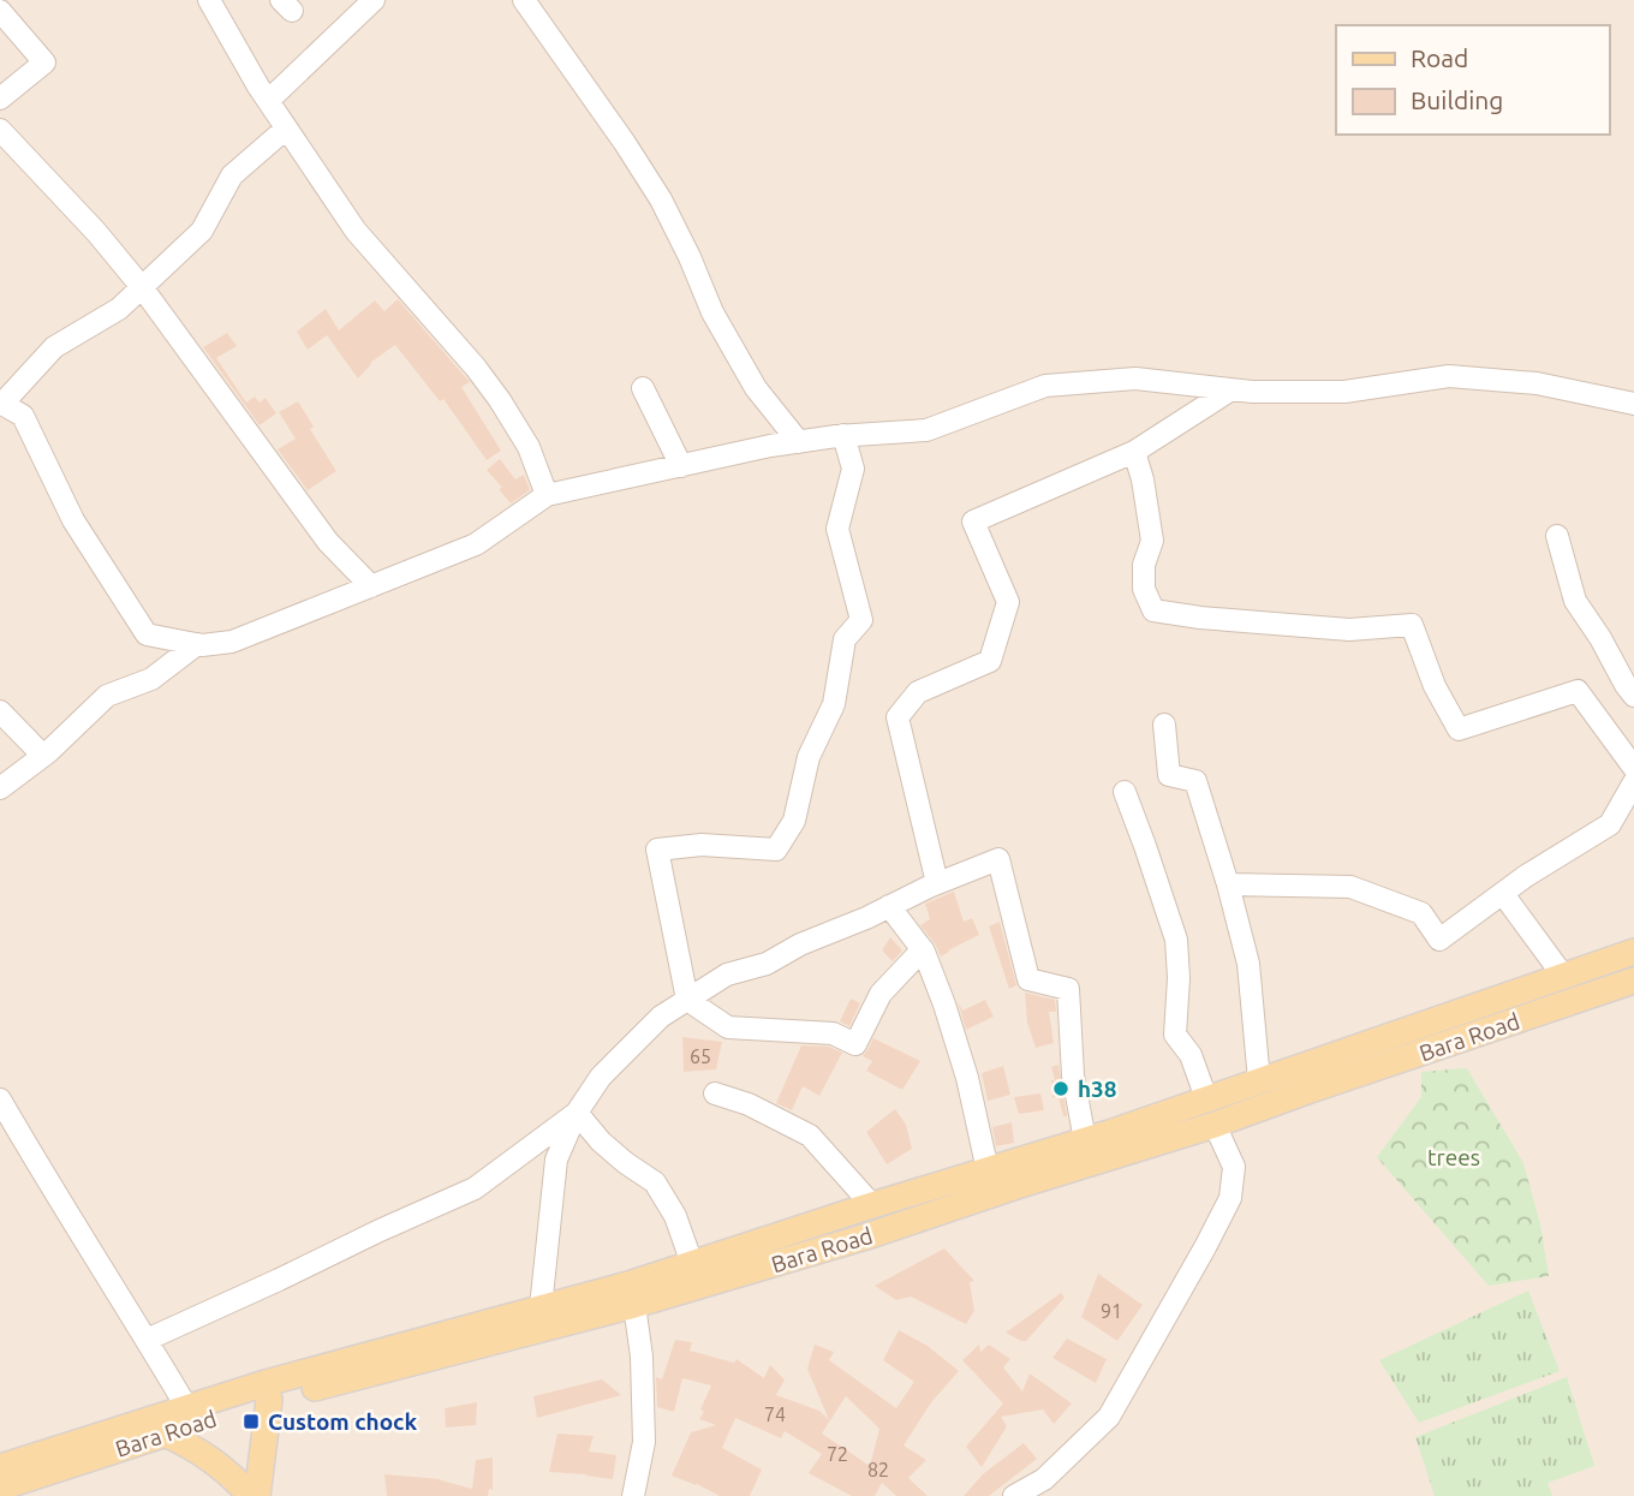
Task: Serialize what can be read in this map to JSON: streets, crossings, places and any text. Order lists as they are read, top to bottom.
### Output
{
  "streets": {
    "main road": ["Bara Road"]
  },
  "parks": ["trees"],
  "places": {
    "other": ["h38"],
    "transit": ["Custom chock"]
  },
  "house_numbers": [
    "65",
    "91",
    "74",
    "72",
    "82"
  ],
  "legend": ["Road", "Building"]
}
